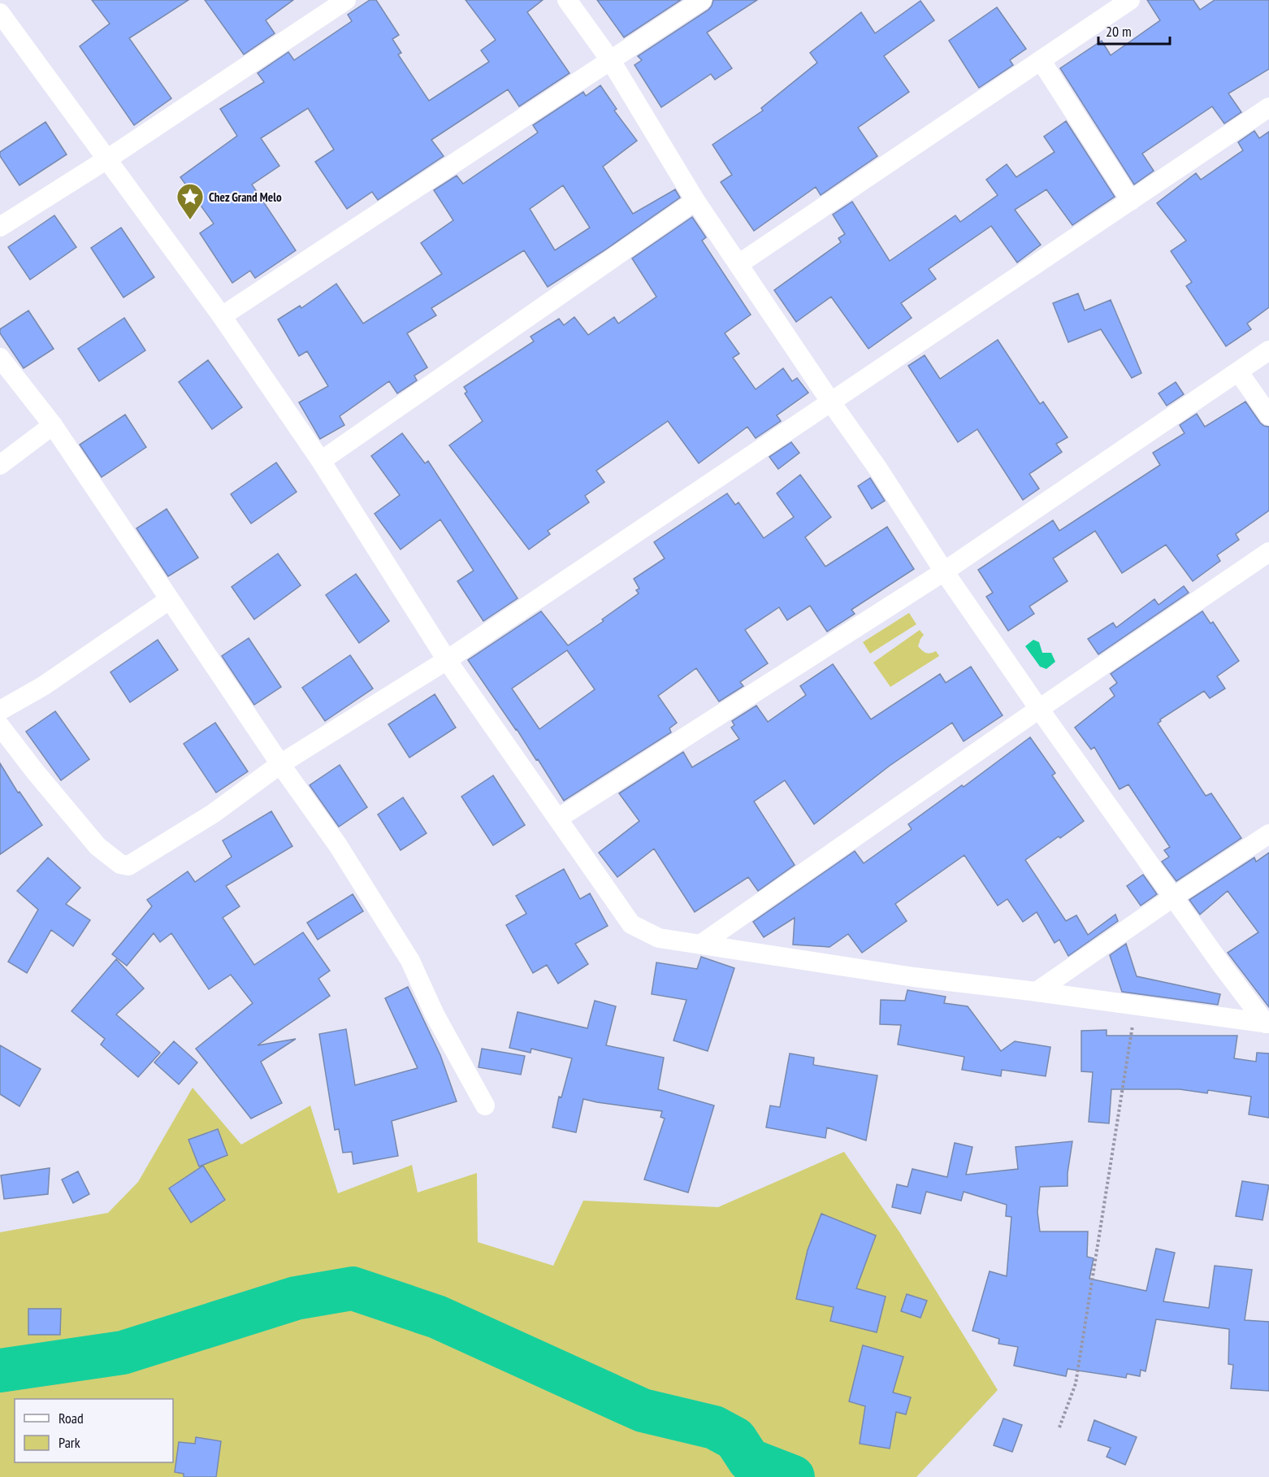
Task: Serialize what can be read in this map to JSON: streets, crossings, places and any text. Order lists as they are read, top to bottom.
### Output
{
  "places": {
    "place": ["Chez Grand Melo"]
  },
  "legend": ["Road", "Park"],
  "scale_bar": "20 m"
}
